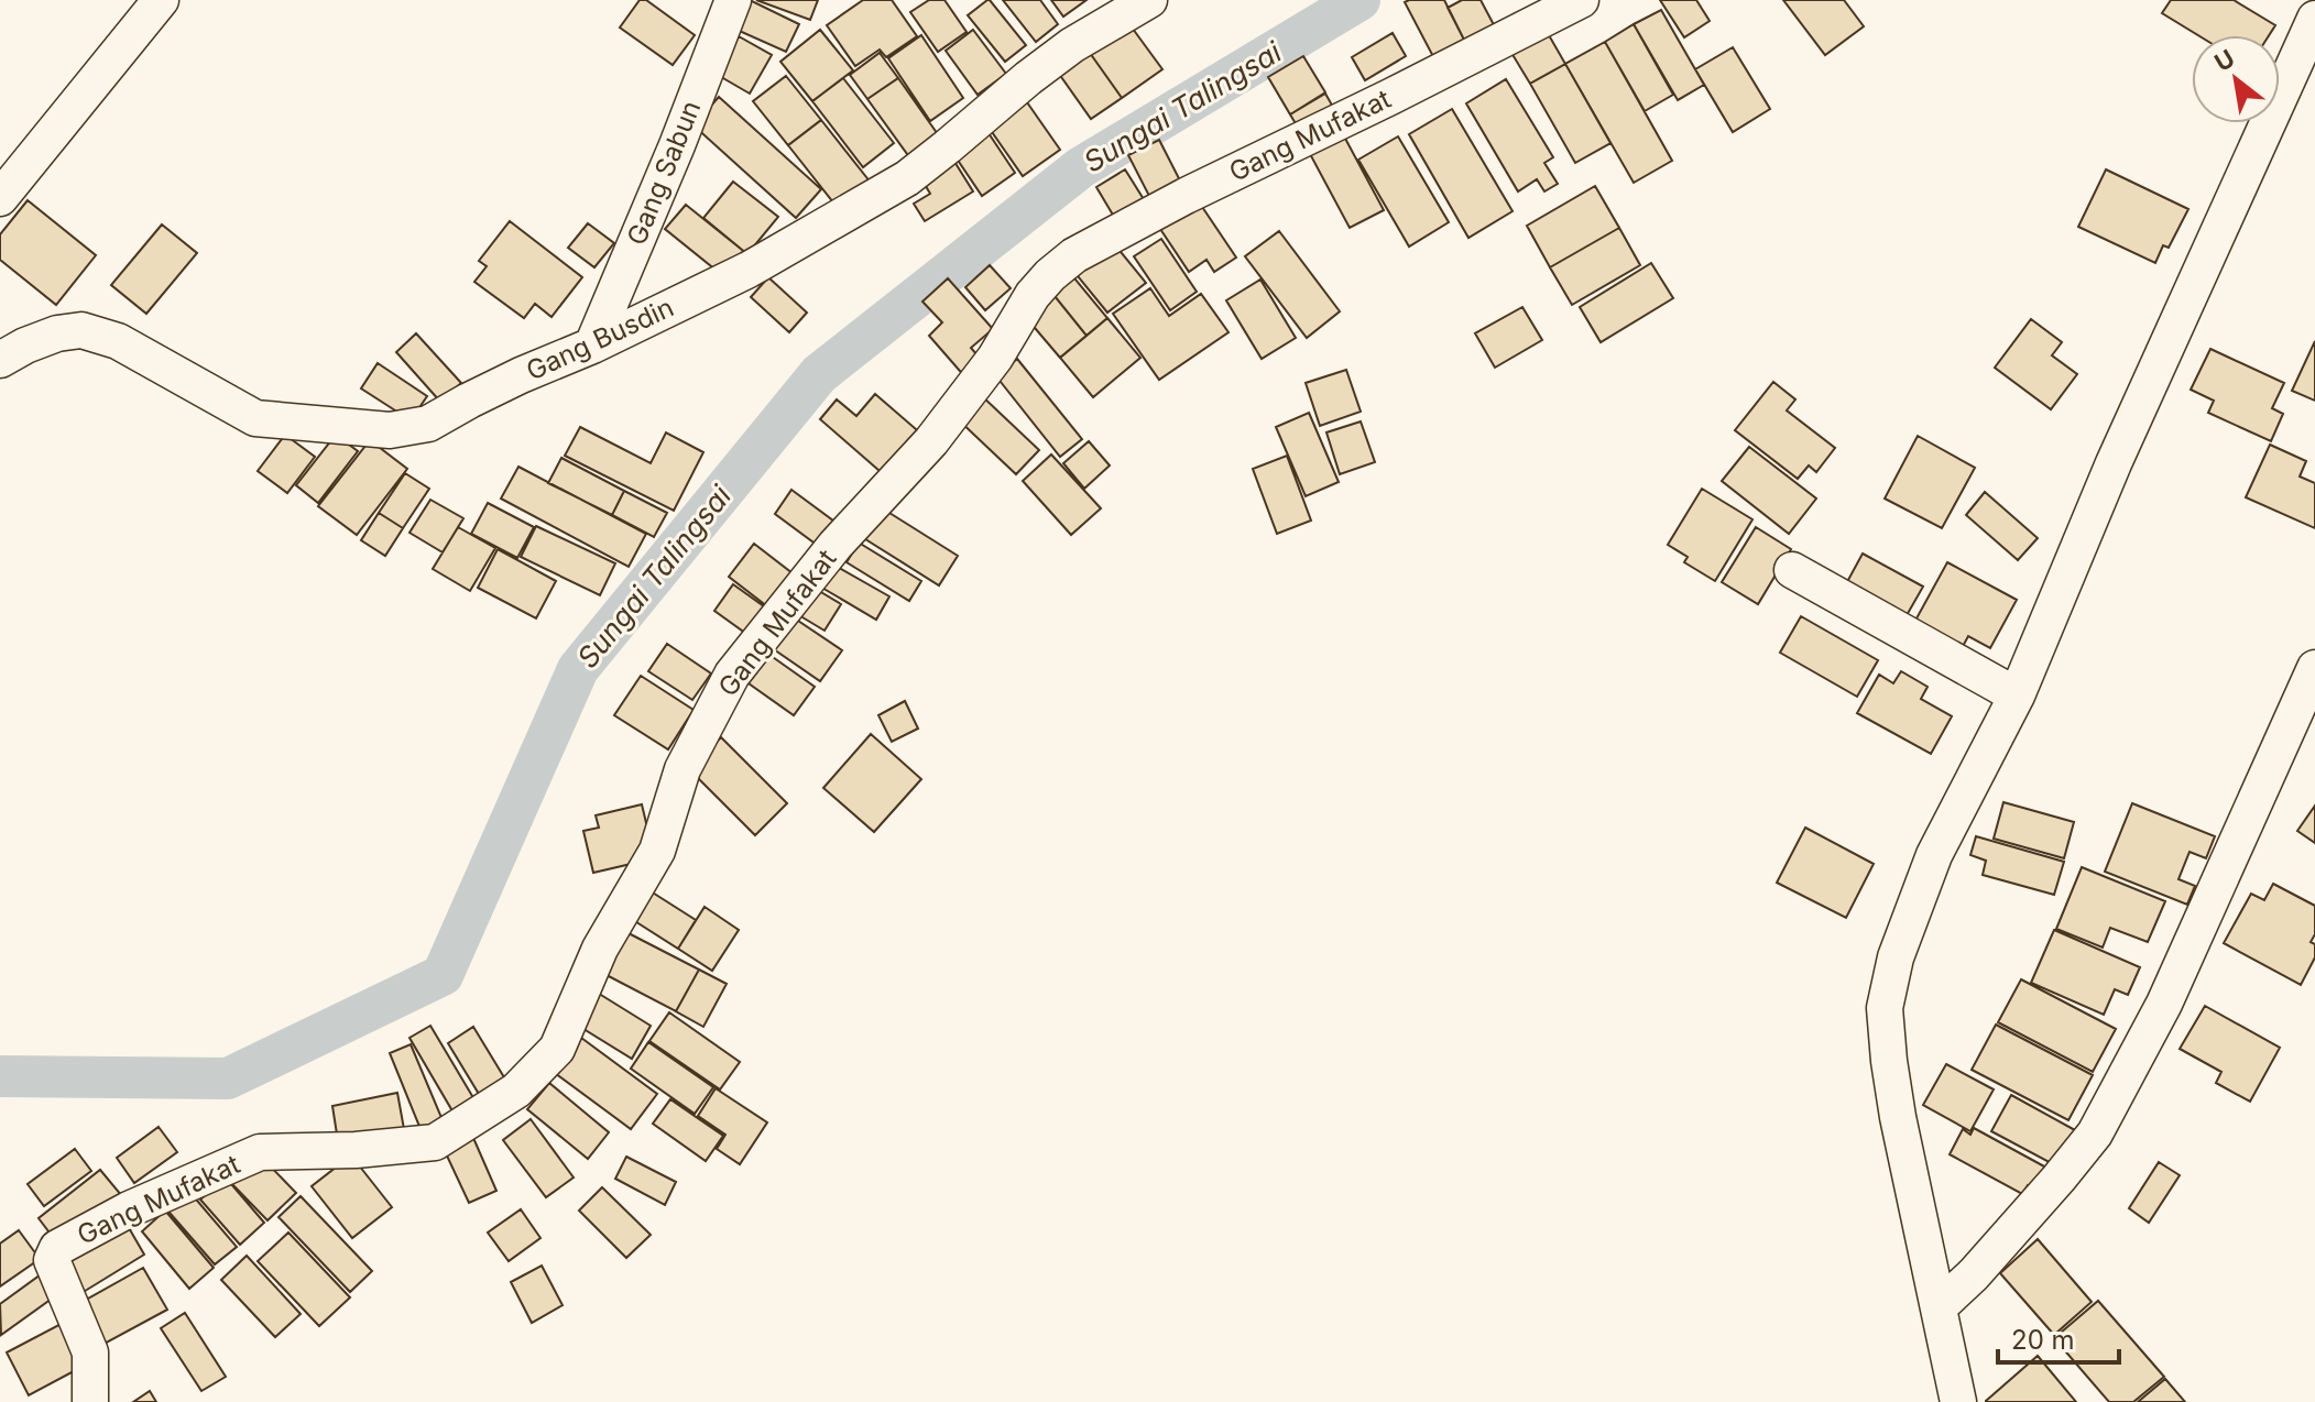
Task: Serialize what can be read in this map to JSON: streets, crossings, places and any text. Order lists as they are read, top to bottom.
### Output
{
  "streets": {
    "street": ["Gang Mufakat", "Gang Sabun", "Gang Busdin"]
  },
  "crossings": [
    ["Gang Sabun", "Gang Busdin"]
  ],
  "water": ["Sungai Talingsai"],
  "scale_bar": "20 m",
  "north": "top left"
}
